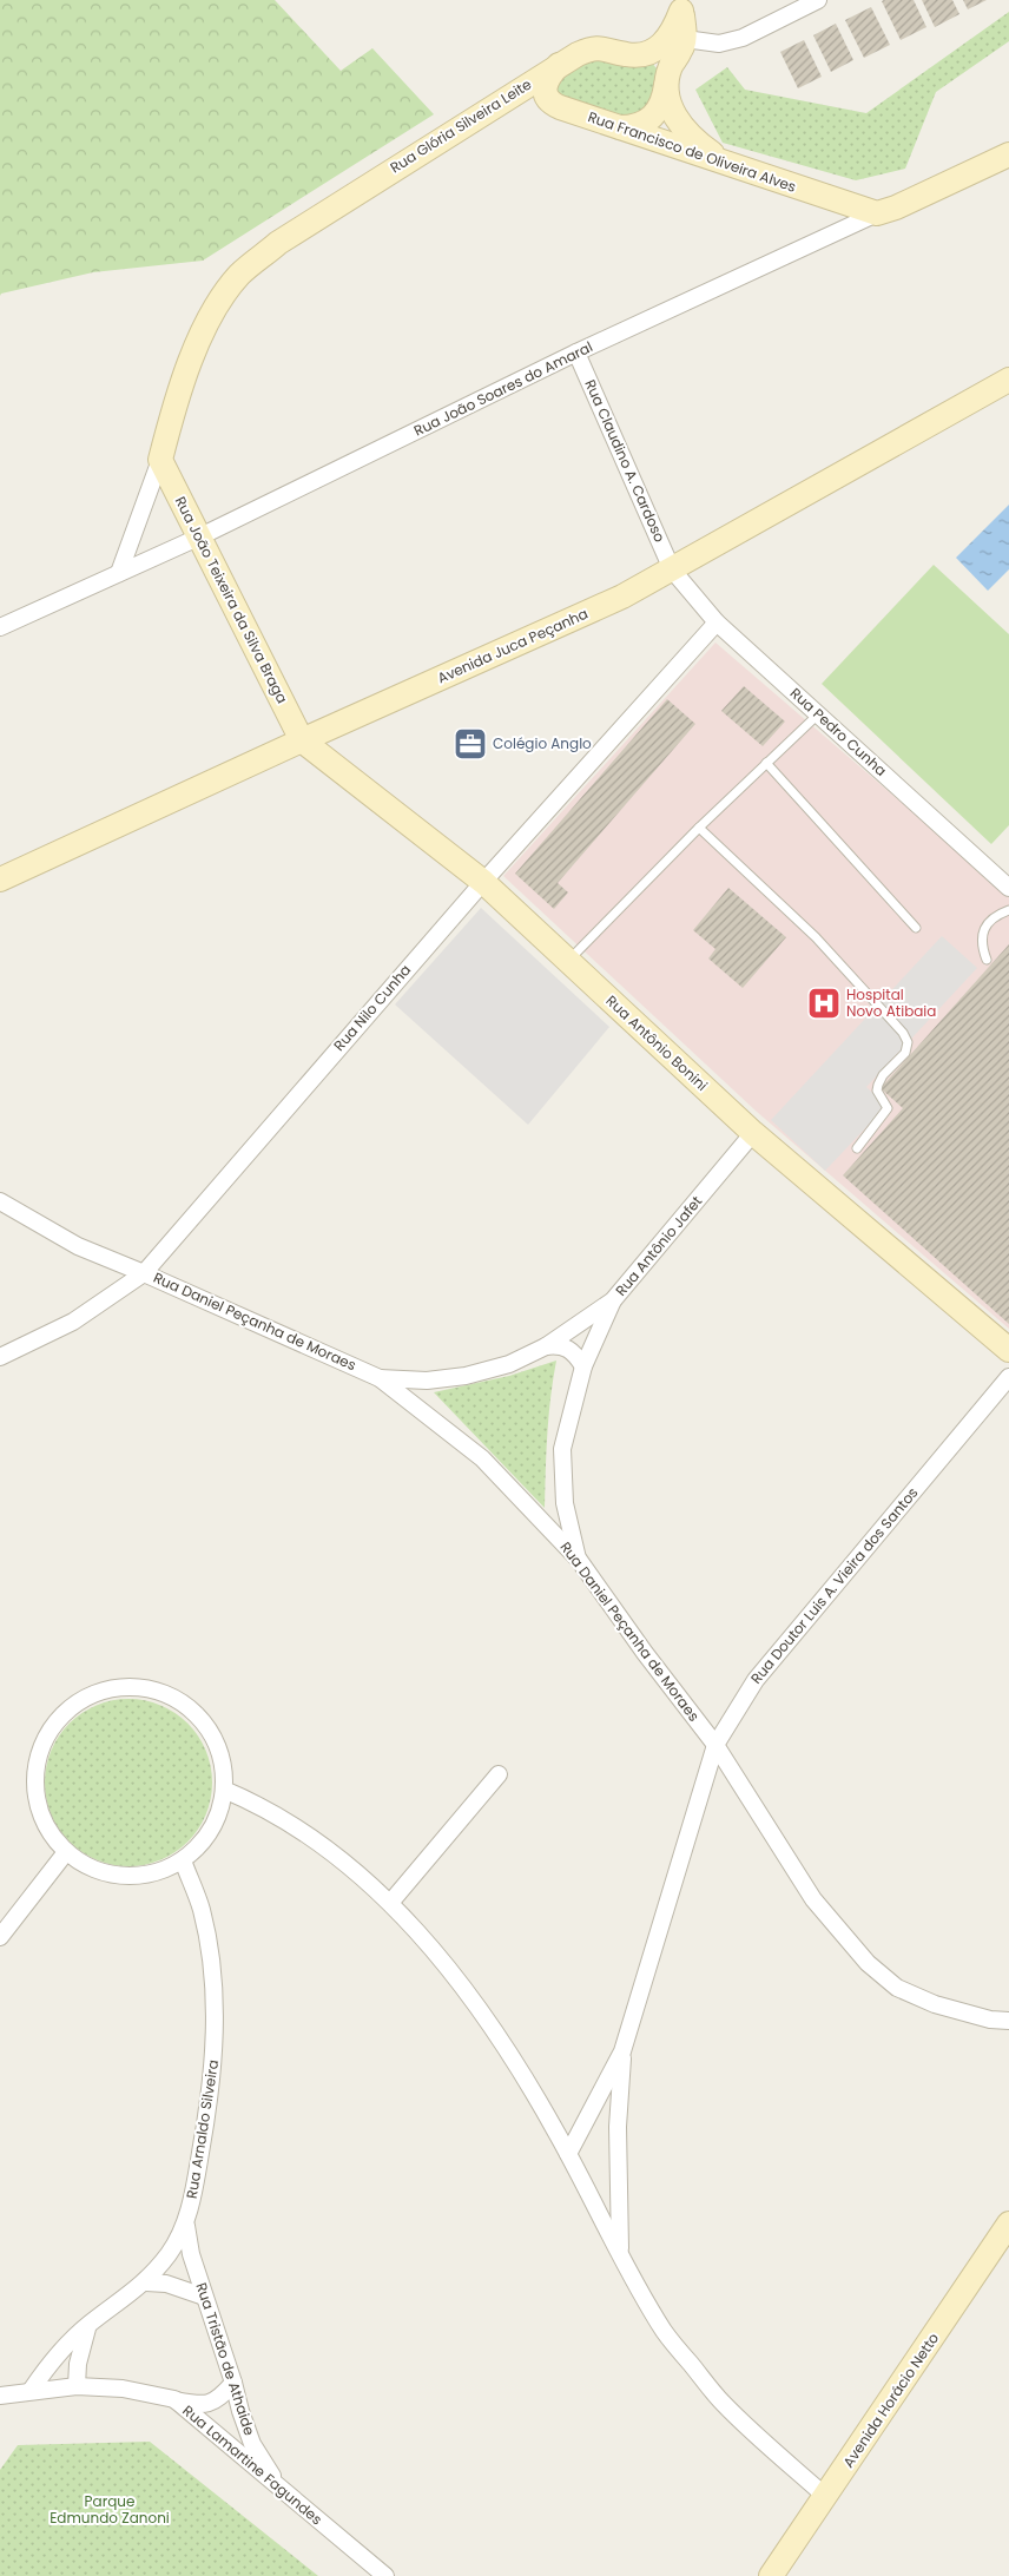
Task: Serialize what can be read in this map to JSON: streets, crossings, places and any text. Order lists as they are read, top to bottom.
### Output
{
  "streets": {
    "main road": [
      "Rua Glória Silveira Leite",
      "Rua Francisco de Oliveira Alves",
      "Rua João Soares do Amaral",
      "Rua João Teixeira da Silva Braga",
      "Avenida Juca Peçanha",
      "Rua Antônio Bonini",
      "Avenida Horácio Netto"
    ],
    "street": [
      "Rua Claudino A. Cardoso",
      "Rua Pedro Cunha",
      "Rua Nilo Cunha",
      "Rua Antônio Jafet",
      "Rua Daniel Peçanha de Moraes",
      "Rua Doutor Luis A. Vieira dos Santos",
      "Rua Arnaldo Silveira",
      "Rua Tristão de Athaide",
      "Rua Lamartine Fagundes"
    ]
  },
  "crossings": [
    ["Rua Glória Silveira Leite", "Rua Francisco de Oliveira Alves"],
    ["Rua Glória Silveira Leite", "Rua João Teixeira da Silva Braga"],
    ["Rua Francisco de Oliveira Alves", "Rua João Soares do Amaral"],
    ["Rua João Soares do Amaral", "Rua Claudino A. Cardoso"],
    ["Rua João Soares do Amaral", "Rua João Teixeira da Silva Braga"],
    ["Rua Claudino A. Cardoso", "Avenida Juca Peçanha"],
    ["Rua Claudino A. Cardoso", "Rua Pedro Cunha"],
    ["Rua João Teixeira da Silva Braga", "Avenida Juca Peçanha"],
    ["Rua João Teixeira da Silva Braga", "Rua Antônio Bonini"],
    ["Avenida Juca Peçanha", "Rua Pedro Cunha"],
    ["Avenida Juca Peçanha", "Rua Antônio Bonini"],
    ["Rua Pedro Cunha", "Rua Nilo Cunha"],
    ["Rua Nilo Cunha", "Rua Antônio Bonini"],
    ["Rua Nilo Cunha", "Rua Daniel Peçanha de Moraes"],
    ["Rua Antônio Bonini", "Rua Antônio Jafet"],
    ["Rua Antônio Jafet", "Rua Daniel Peçanha de Moraes"],
    ["Rua Daniel Peçanha de Moraes", "Rua Doutor Luis A. Vieira dos Santos"],
    ["Rua Doutor Luis A. Vieira dos Santos", "Avenida Horácio Netto"],
    ["Rua Arnaldo Silveira", "Rua Tristão de Athaide"],
    ["Rua Arnaldo Silveira", "Rua Lamartine Fagundes"],
    ["Rua Tristão de Athaide", "Rua Lamartine Fagundes"]
  ],
  "parks": ["Parque Edmundo Zanoni"],
  "places": {
    "office": ["Colégio Anglo"],
    "hospital": ["Hospital Novo Atibaia"]
  }
}
